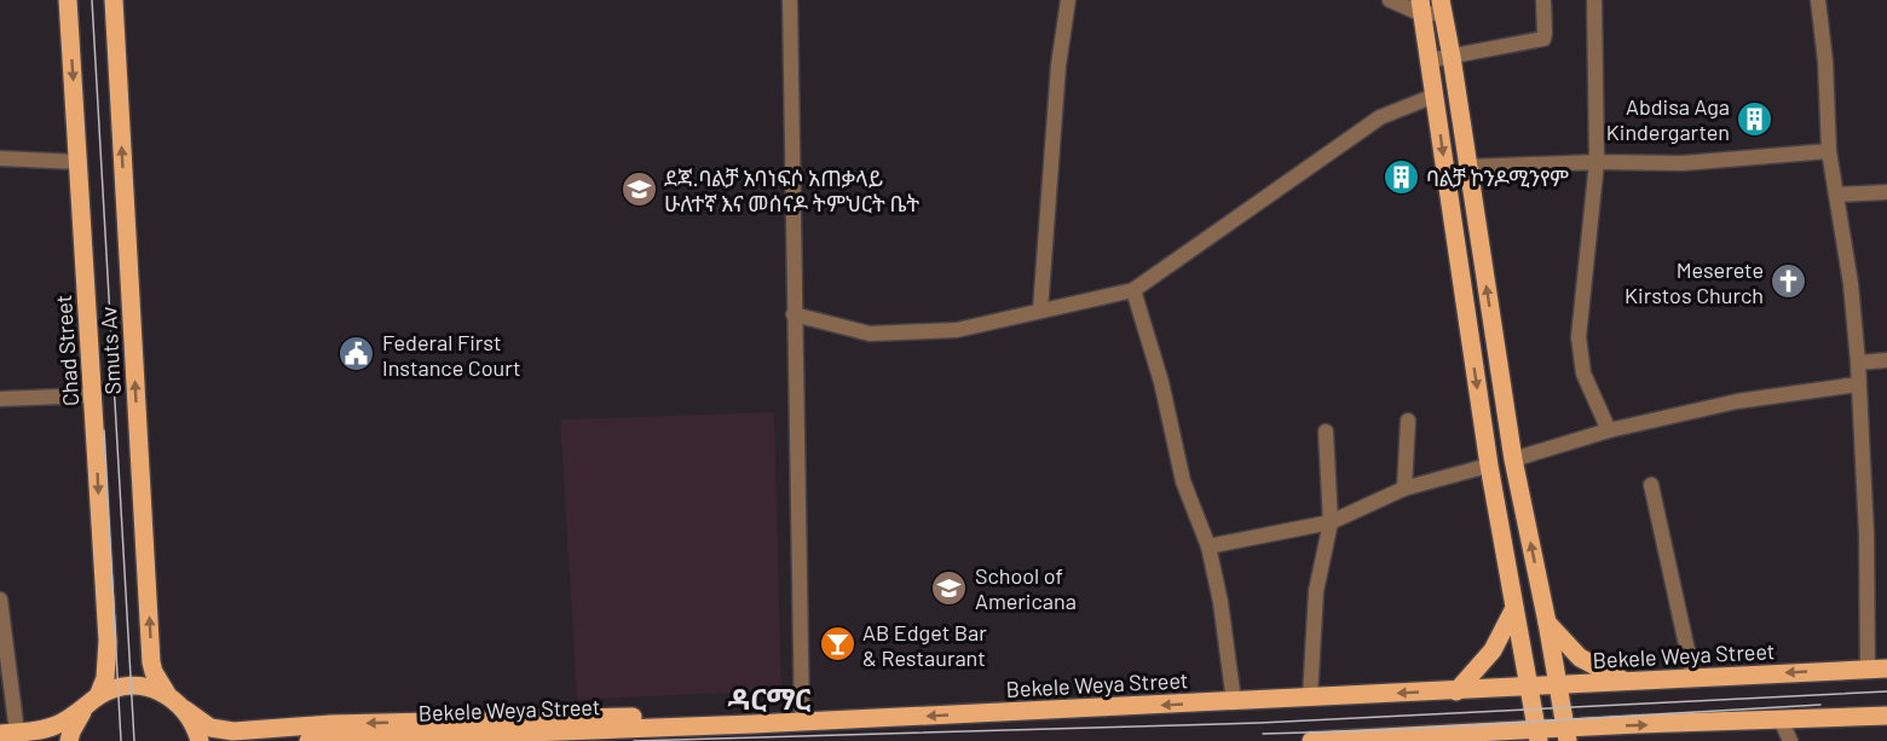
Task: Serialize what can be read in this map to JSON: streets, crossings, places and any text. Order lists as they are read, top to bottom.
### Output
{
  "streets": {
    "main road": ["Chad Street", "Smuts Av", "Bekele Weya Street"]
  },
  "one_way": ["Chad Street", "Smuts Av"],
  "districts": ["ዳርማር"],
  "places": {
    "building": ["Abdisa Aga Kindergarten", "ባልቻ ኮንዶሚንየም"],
    "school or university": ["ደጃ.ባልቻ አባነፍሶ አጠቃላይ ሁለተኛ እና መሰናዶ ትምህርት ቤት", "School of Americana"],
    "church": ["Meserete Kirstos Church"],
    "public building": ["Federal First Instance Court"],
    "bar": ["AB Edget Bar & Restaurant"]
  }
}
